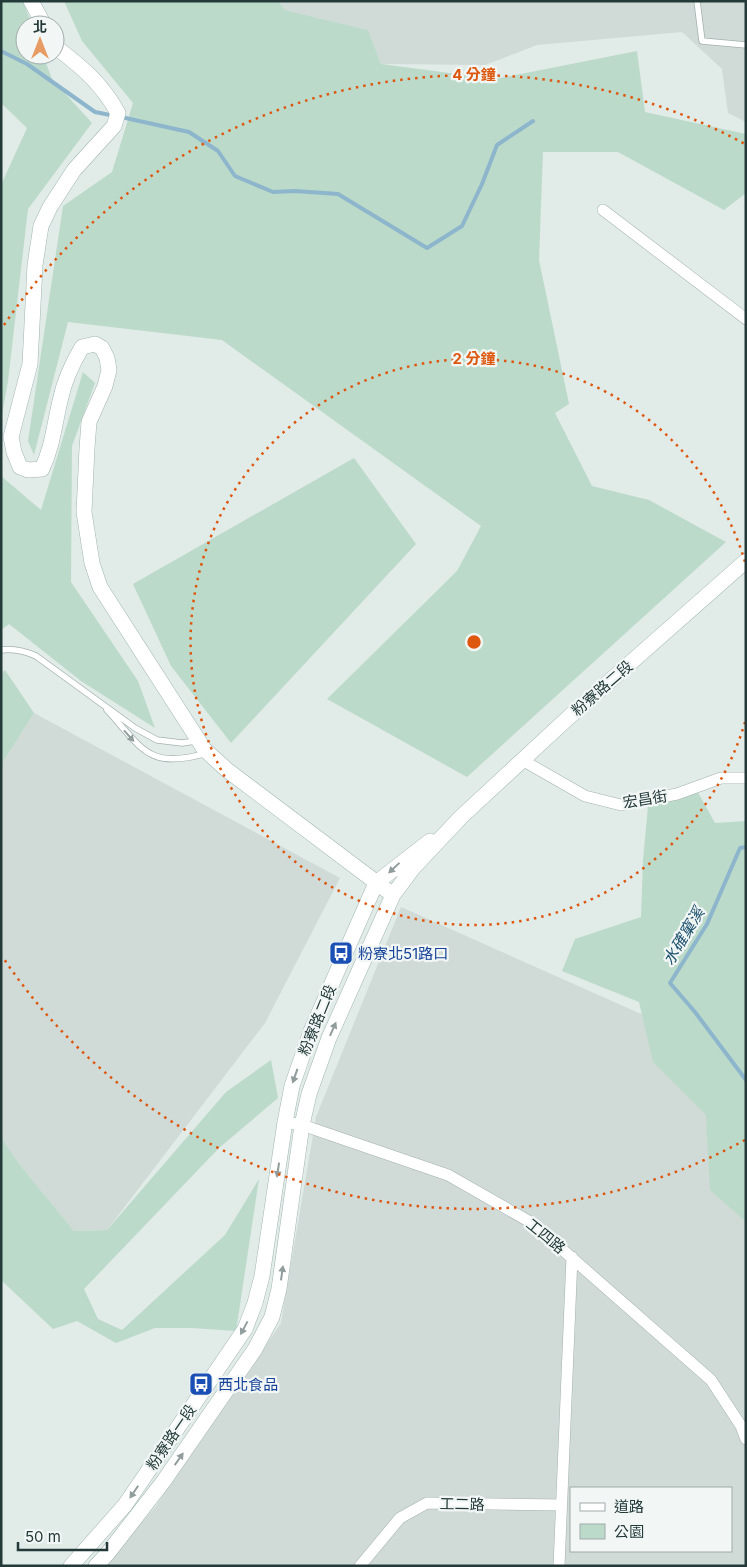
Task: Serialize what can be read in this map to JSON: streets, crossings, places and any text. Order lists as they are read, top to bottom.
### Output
{
  "streets": {
    "main road": ["粉寮路二段", "粉寮路一段"],
    "street": ["宏昌街", "工四路", "工二路"]
  },
  "crossings": [
    ["粉寮路二段", "宏昌街"],
    ["粉寮路二段", "工四路"],
    ["粉寮路二段", "粉寮路一段"],
    ["工四路", "粉寮路一段"]
  ],
  "water": ["水確窠溪"],
  "places": {
    "bus stop": ["粉寮北51路口", "西北食品"]
  },
  "legend": ["道路", "公園"],
  "scale_bar": "50 m",
  "north": "top",
  "rings": ["4 分鐘", "2 分鐘"]
}
